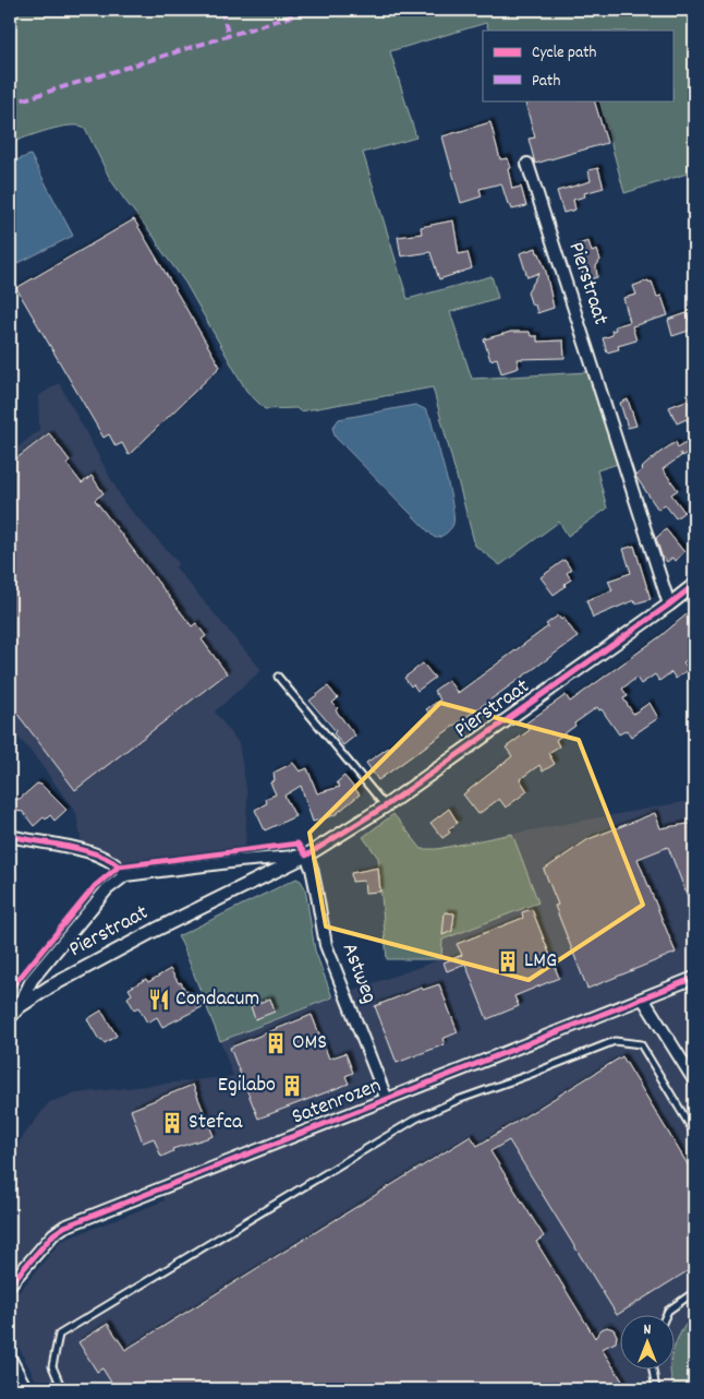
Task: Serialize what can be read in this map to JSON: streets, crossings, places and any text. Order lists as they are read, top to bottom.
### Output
{
  "streets": {
    "street": ["Pierstraat", "Astweg", "Satenrozen"]
  },
  "crossings": [
    ["Pierstraat", "Astweg"],
    ["Astweg", "Satenrozen"]
  ],
  "places": {
    "building": [
      "LMG",
      "OMS",
      "Egilabo",
      "Stefca"
    ],
    "restaurant": ["Condacum"]
  },
  "legend": ["Cycle path", "Path"],
  "north": "top"
}
